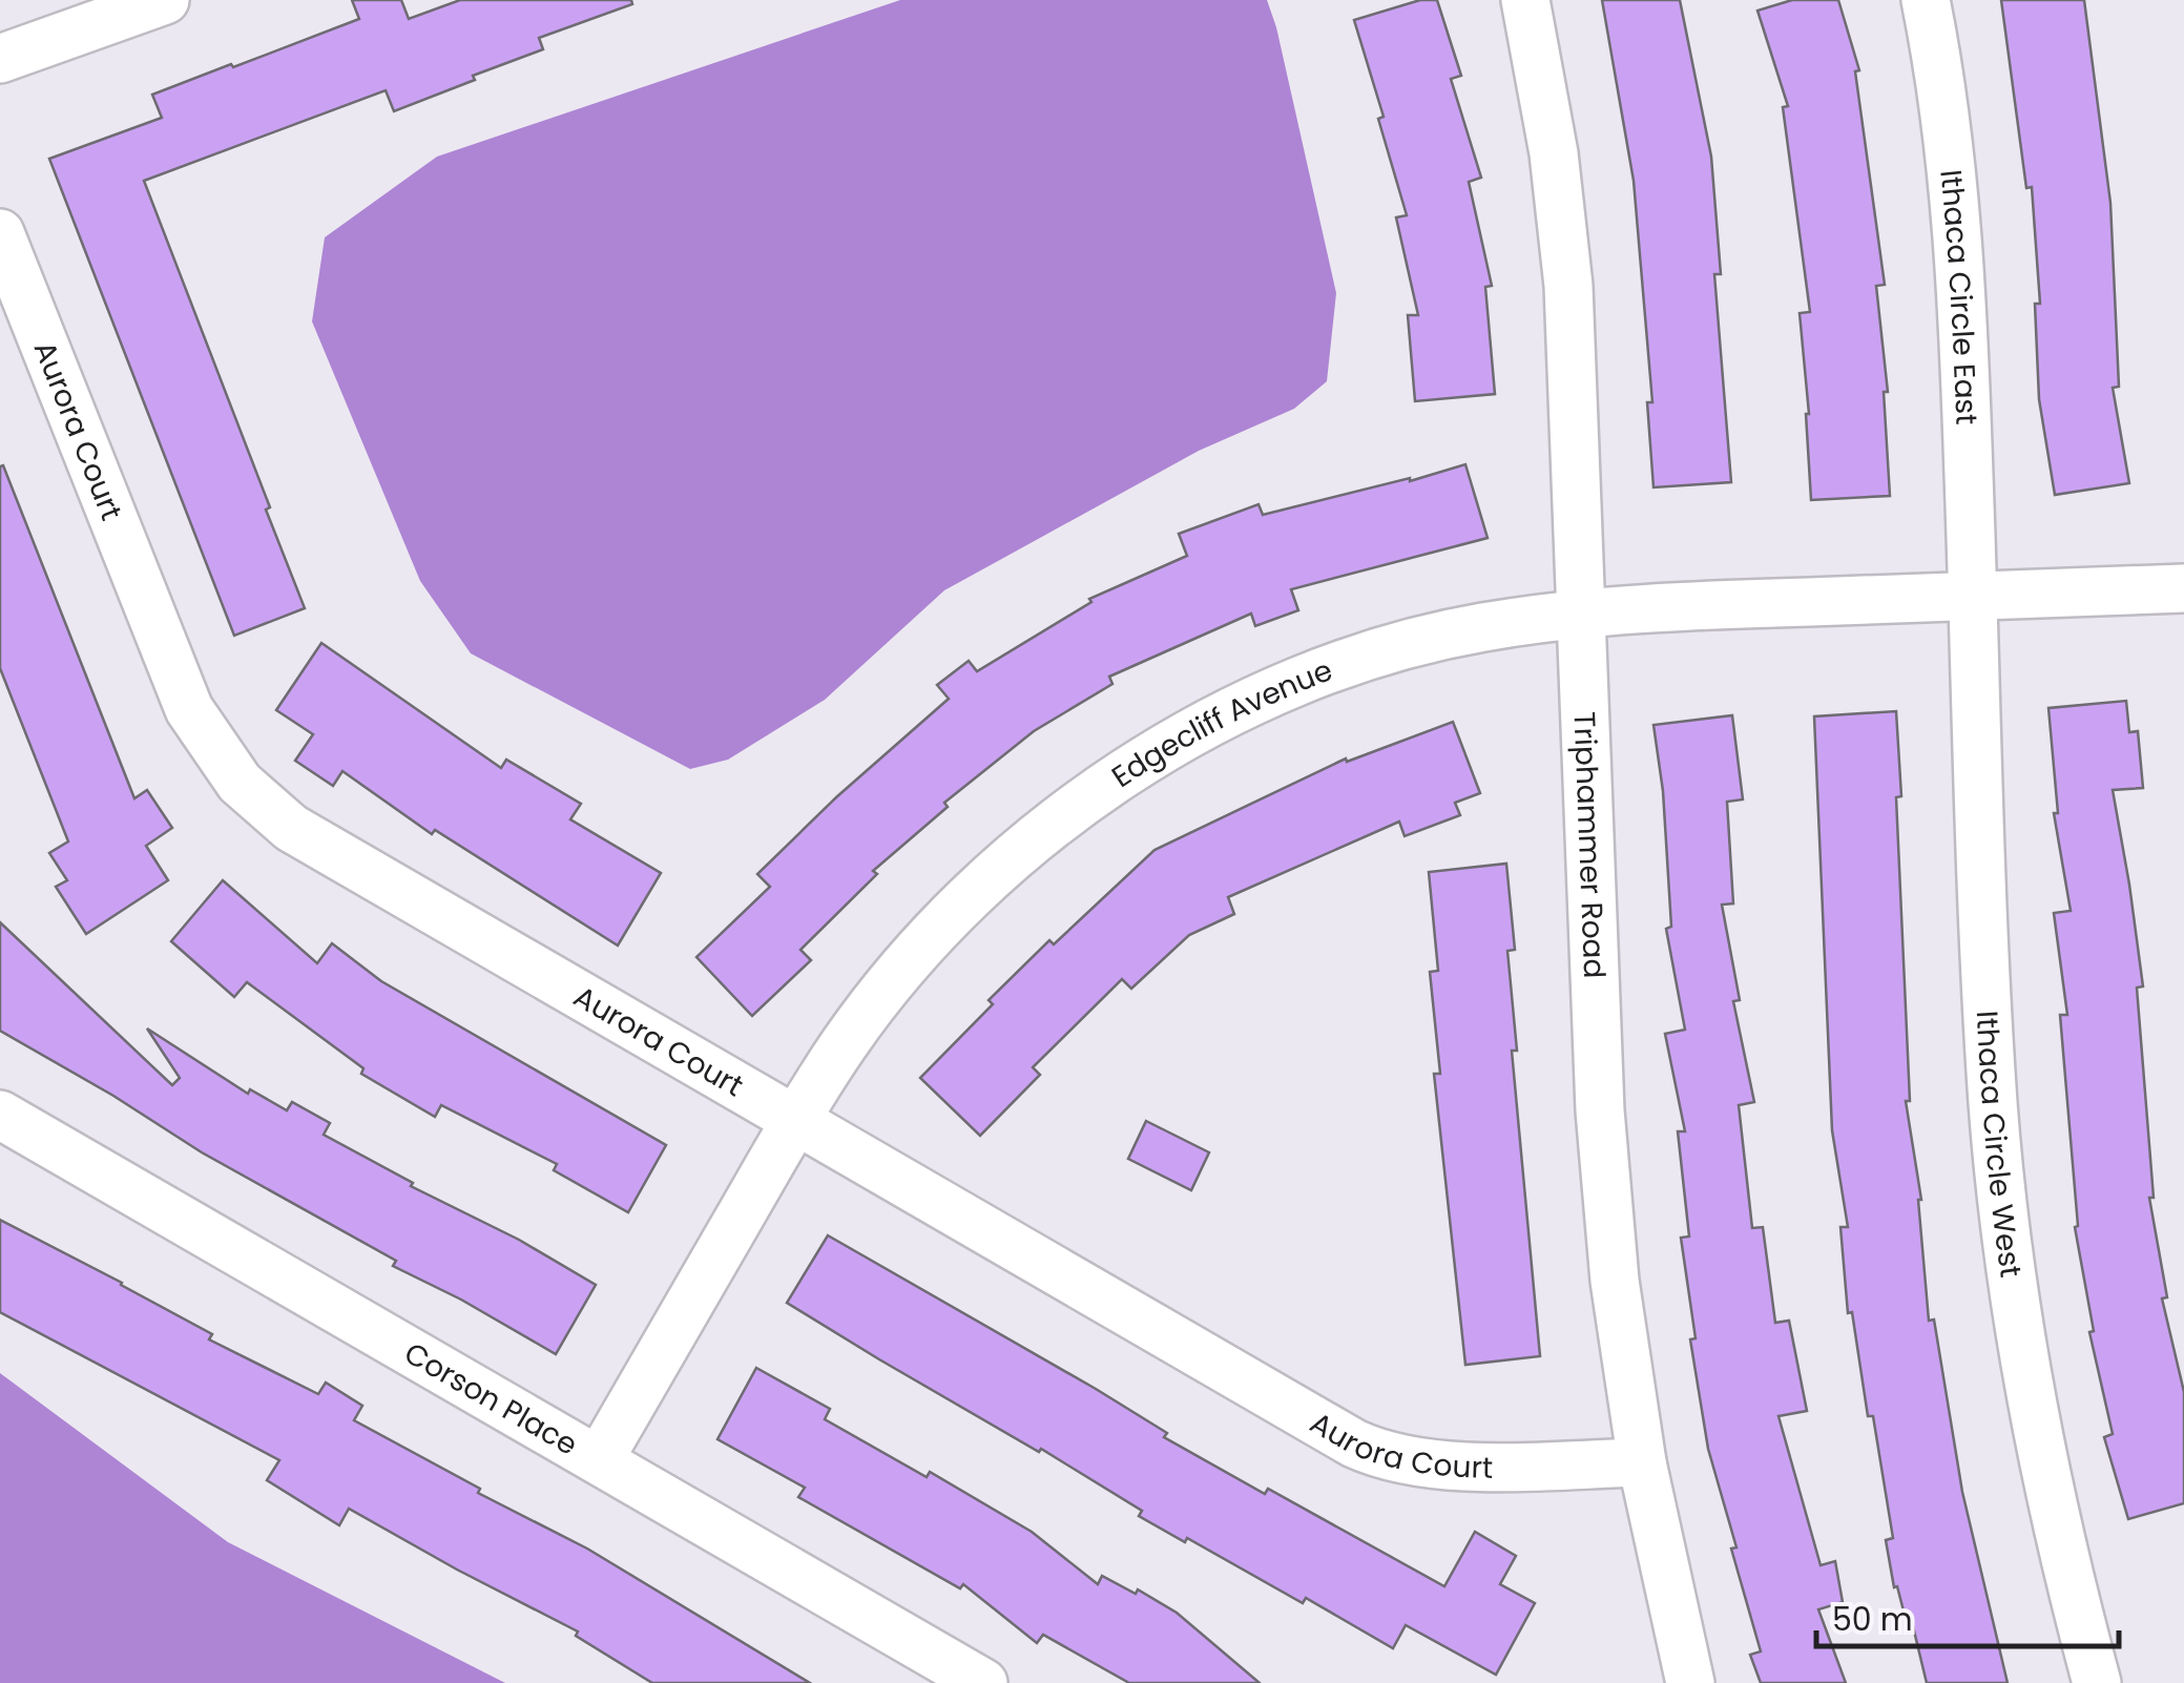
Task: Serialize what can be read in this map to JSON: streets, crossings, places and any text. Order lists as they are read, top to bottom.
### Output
{
  "streets": {
    "street": [
      "Ithaca Circle East",
      "Aurora Court",
      "Edgecliff Avenue",
      "Triphammer Road",
      "Ithaca Circle West",
      "Corson Place"
    ]
  },
  "crossings": [
    ["Ithaca Circle East", "Edgecliff Avenue"],
    ["Ithaca Circle East", "Ithaca Circle West"],
    ["Aurora Court", "Edgecliff Avenue"],
    ["Aurora Court", "Triphammer Road"],
    ["Edgecliff Avenue", "Triphammer Road"],
    ["Edgecliff Avenue", "Ithaca Circle West"],
    ["Edgecliff Avenue", "Corson Place"]
  ],
  "scale_bar": "50 m"
}
